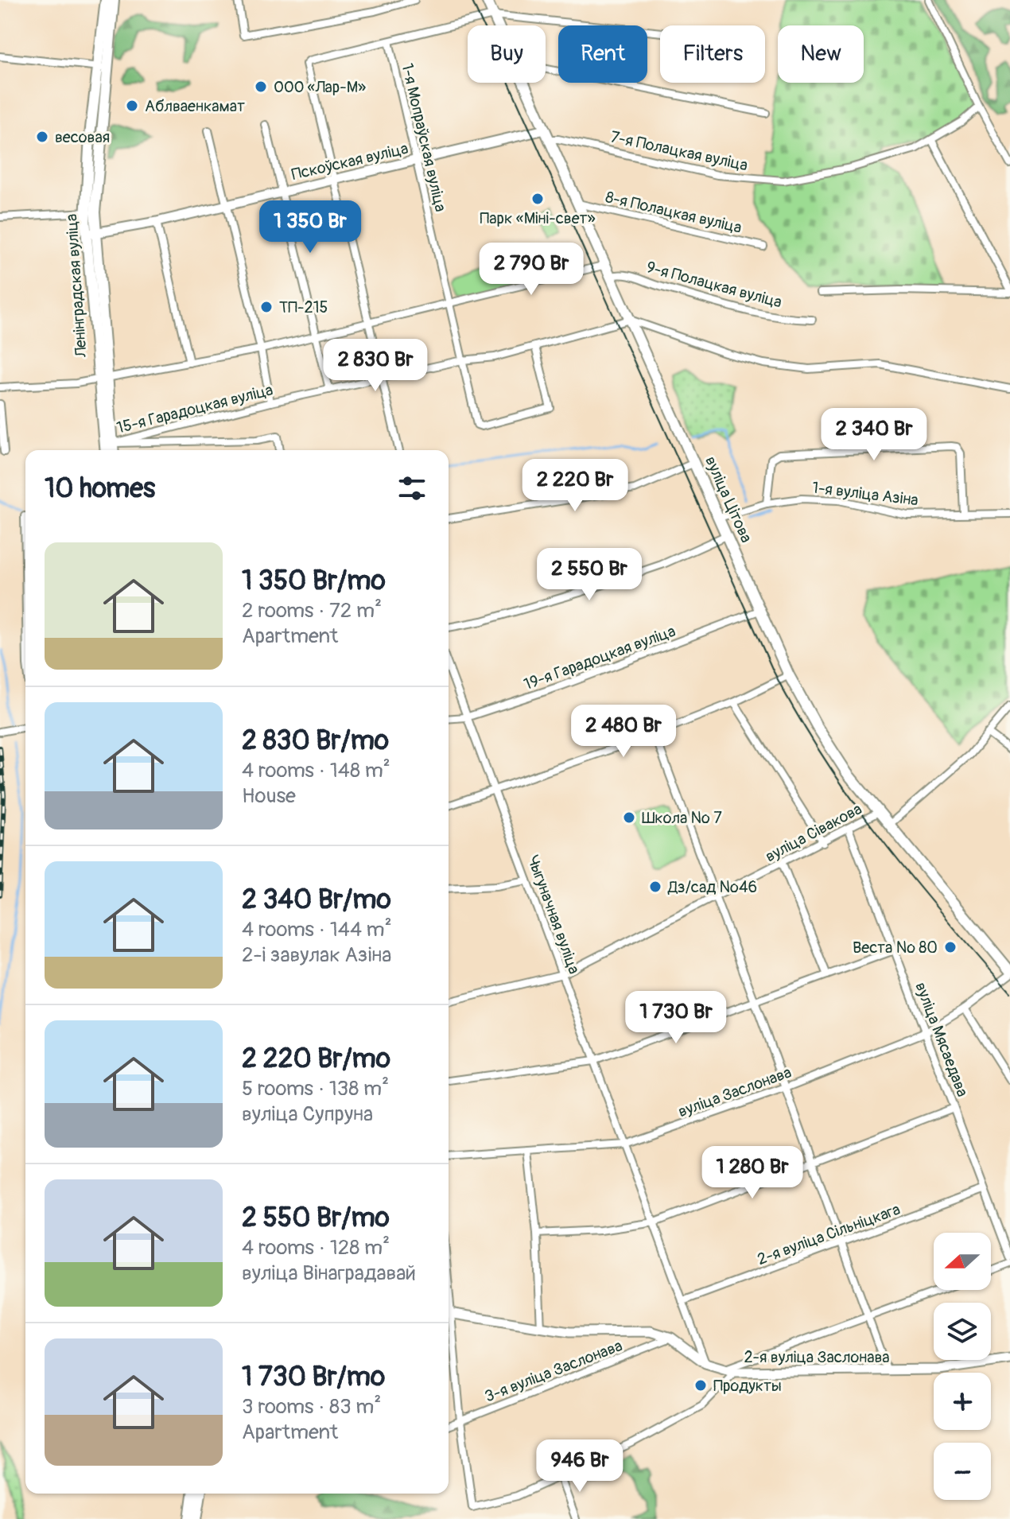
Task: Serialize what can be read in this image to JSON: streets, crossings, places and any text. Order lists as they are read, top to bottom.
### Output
{
  "streets": {
    "main road": [
      "Пскоўская вуліца",
      "Ленінградская вуліца",
      "вуліца Цітова",
      "2-я вуліца Заслонава"
    ],
    "street": [
      "1-я Мопраўская вуліца",
      "7-я Полацкая вуліца",
      "8-я Полацкая вуліца",
      "9-я Полацкая вуліца",
      "15-я Гарадоцкая вуліца",
      "1-я вуліца Азіна",
      "19-я Гарадоцкая вуліца",
      "вуліца Сівакова",
      "Чыгуначная вуліца",
      "вуліца Мясаедава",
      "вуліца Заслонава",
      "2-я вуліца Сільніцкага",
      "3-я вуліца Заслонава"
    ]
  },
  "crossings": [
    ["1-я Мопраўская вуліца", "Пскоўская вуліца"],
    ["1-я Мопраўская вуліца", "15-я Гарадоцкая вуліца"],
    ["7-я Полацкая вуліца", "Пскоўская вуліца"],
    ["7-я Полацкая вуліца", "вуліца Цітова"],
    ["Пскоўская вуліца", "Ленінградская вуліца"],
    ["Пскоўская вуліца", "вуліца Цітова"],
    ["8-я Полацкая вуліца", "вуліца Цітова"],
    ["9-я Полацкая вуліца", "вуліца Цітова"],
    ["Ленінградская вуліца", "15-я Гарадоцкая вуліца"],
    ["15-я Гарадоцкая вуліца", "вуліца Цітова"],
    ["1-я вуліца Азіна", "вуліца Цітова"],
    ["вуліца Цітова", "19-я Гарадоцкая вуліца"],
    ["вуліца Цітова", "вуліца Сівакова"],
    ["вуліца Цітова", "вуліца Заслонава"],
    ["19-я Гарадоцкая вуліца", "Чыгуначная вуліца"],
    ["вуліца Сівакова", "Чыгуначная вуліца"],
    ["вуліца Сівакова", "вуліца Мясаедава"],
    ["Чыгуначная вуліца", "вуліца Заслонава"],
    ["Чыгуначная вуліца", "2-я вуліца Сільніцкага"],
    ["Чыгуначная вуліца", "2-я вуліца Заслонава"],
    ["вуліца Мясаедава", "вуліца Заслонава"],
    ["вуліца Мясаедава", "2-я вуліца Сільніцкага"],
    ["2-я вуліца Заслонава", "3-я вуліца Заслонава"]
  ],
  "places": [
    "ООО «Лар-М»",
    "Аблваенкамат",
    "весовая",
    "Парк «Міні-свет»",
    "ТП-215",
    "Школа № 7",
    "Дз/сад №46",
    "Веста № 80",
    "Продукты"
  ],
  "north": "left",
  "page": {
    "chip": [
      "Buy",
      "Rent",
      "Filters",
      "New"
    ],
    "price": [
      "1 350 Br",
      "2 790 Br",
      "2 830 Br",
      "2 340 Br",
      "2 220 Br",
      "2 550 Br",
      "2 480 Br",
      "1 730 Br",
      "1 280 Br",
      "946 Br"
    ],
    "heading": "10 homes",
    "list": [
      {
        "name": "1 350 Br/mo",
        "note": "2 rooms · 72 m² · Apartment"
      },
      {
        "name": "2 830 Br/mo",
        "note": "4 rooms · 148 m² · House"
      },
      {
        "name": "2 340 Br/mo",
        "note": "4 rooms · 144 m² · 2-і завулак Азіна"
      },
      {
        "name": "2 220 Br/mo",
        "note": "5 rooms · 138 m² · вуліца Супруна"
      },
      {
        "name": "2 550 Br/mo",
        "note": "4 rooms · 128 m² · вуліца Вінаградавай"
      },
      {
        "name": "1 730 Br/mo",
        "note": "3 rooms · 83 m² · Apartment"
      }
    ],
    "map_buttons": ["+", "−"]
  }
}
